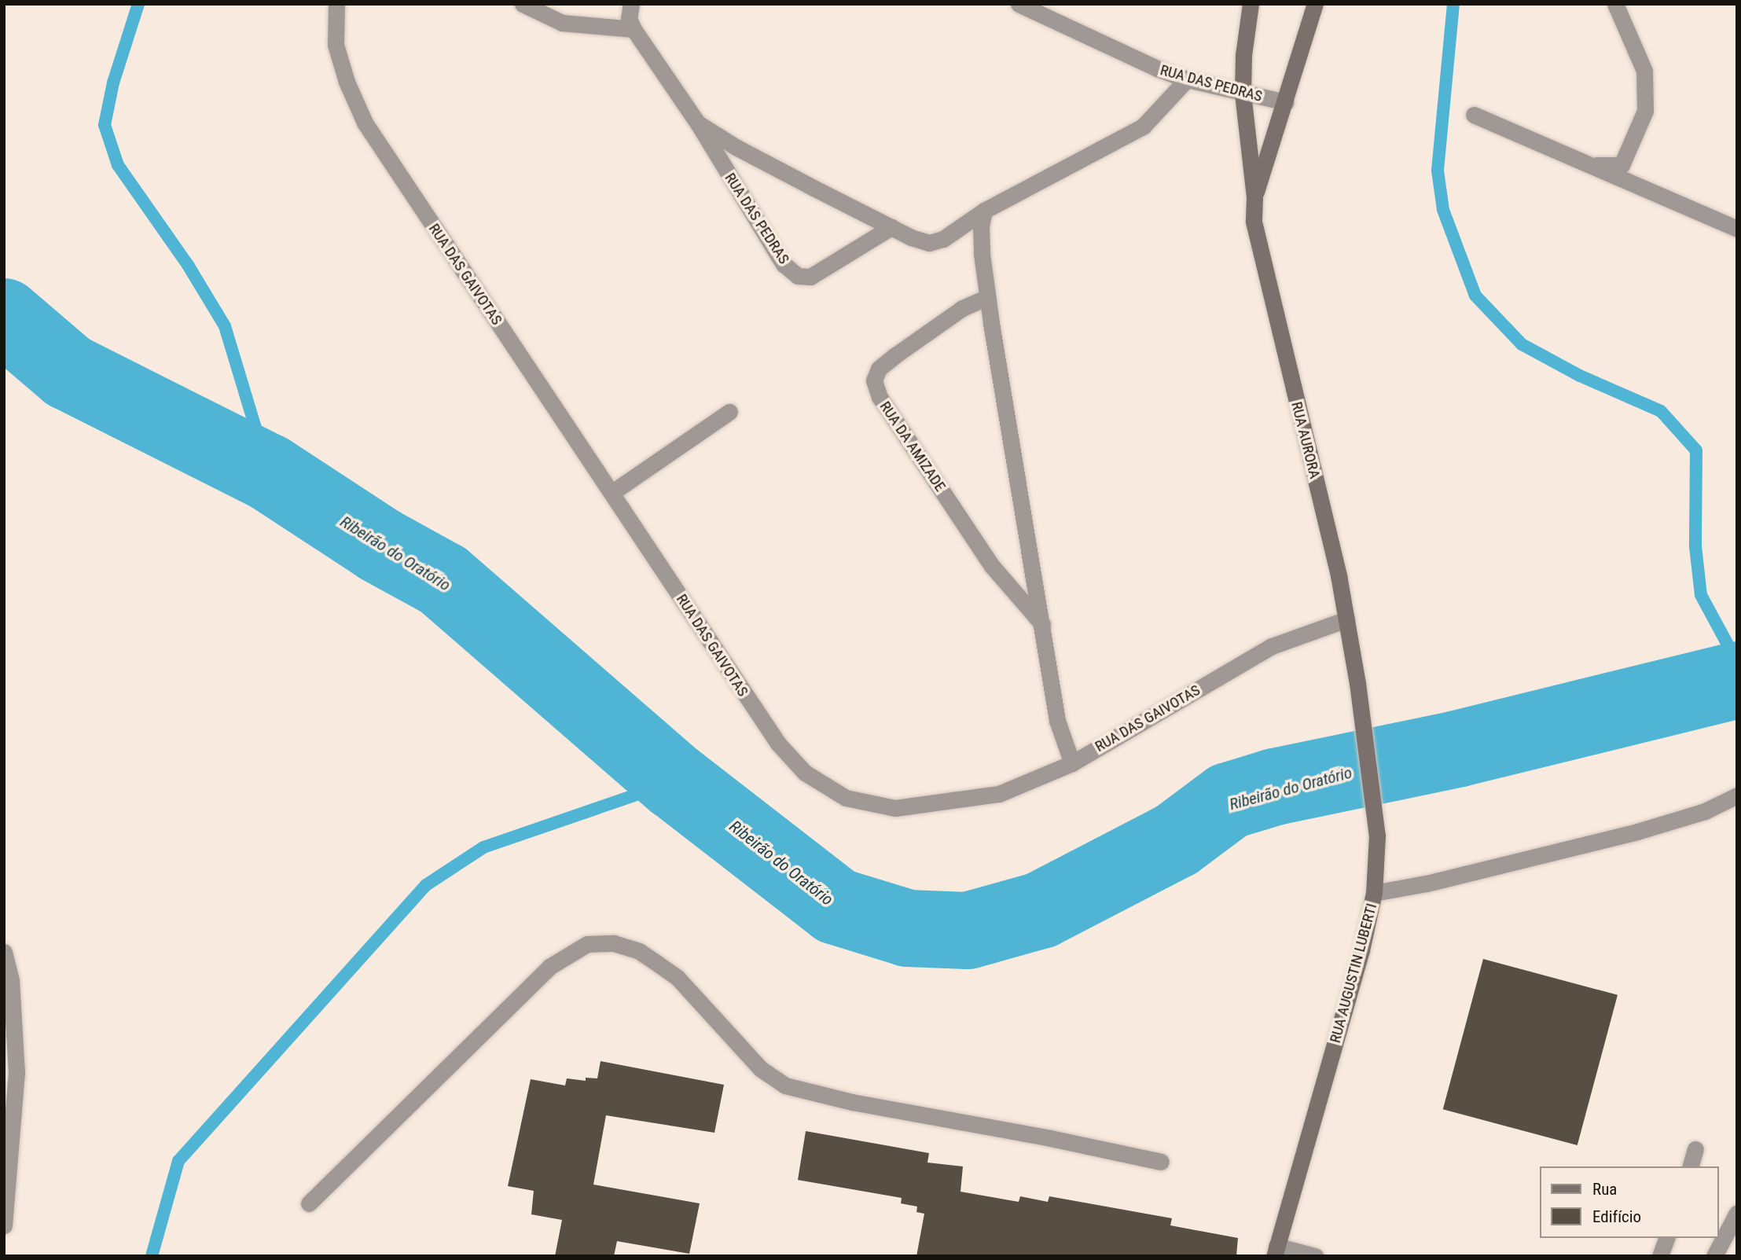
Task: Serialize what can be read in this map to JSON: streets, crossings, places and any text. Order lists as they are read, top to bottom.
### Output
{
  "streets": {
    "street": [
      "RUA DAS PEDRAS",
      "RUA DAS GAIVOTAS",
      "RUA AURORA",
      "RUA DA AMIZADE",
      "RUA AUGUSTIN LUBERTI"
    ]
  },
  "crossings": [
    ["RUA DAS PEDRAS", "RUA AURORA"],
    ["RUA DAS GAIVOTAS", "RUA AURORA"],
    ["RUA AURORA", "RUA AUGUSTIN LUBERTI"]
  ],
  "water": ["Ribeirão do Oratório"],
  "legend": ["Rua", "Edifício"]
}
